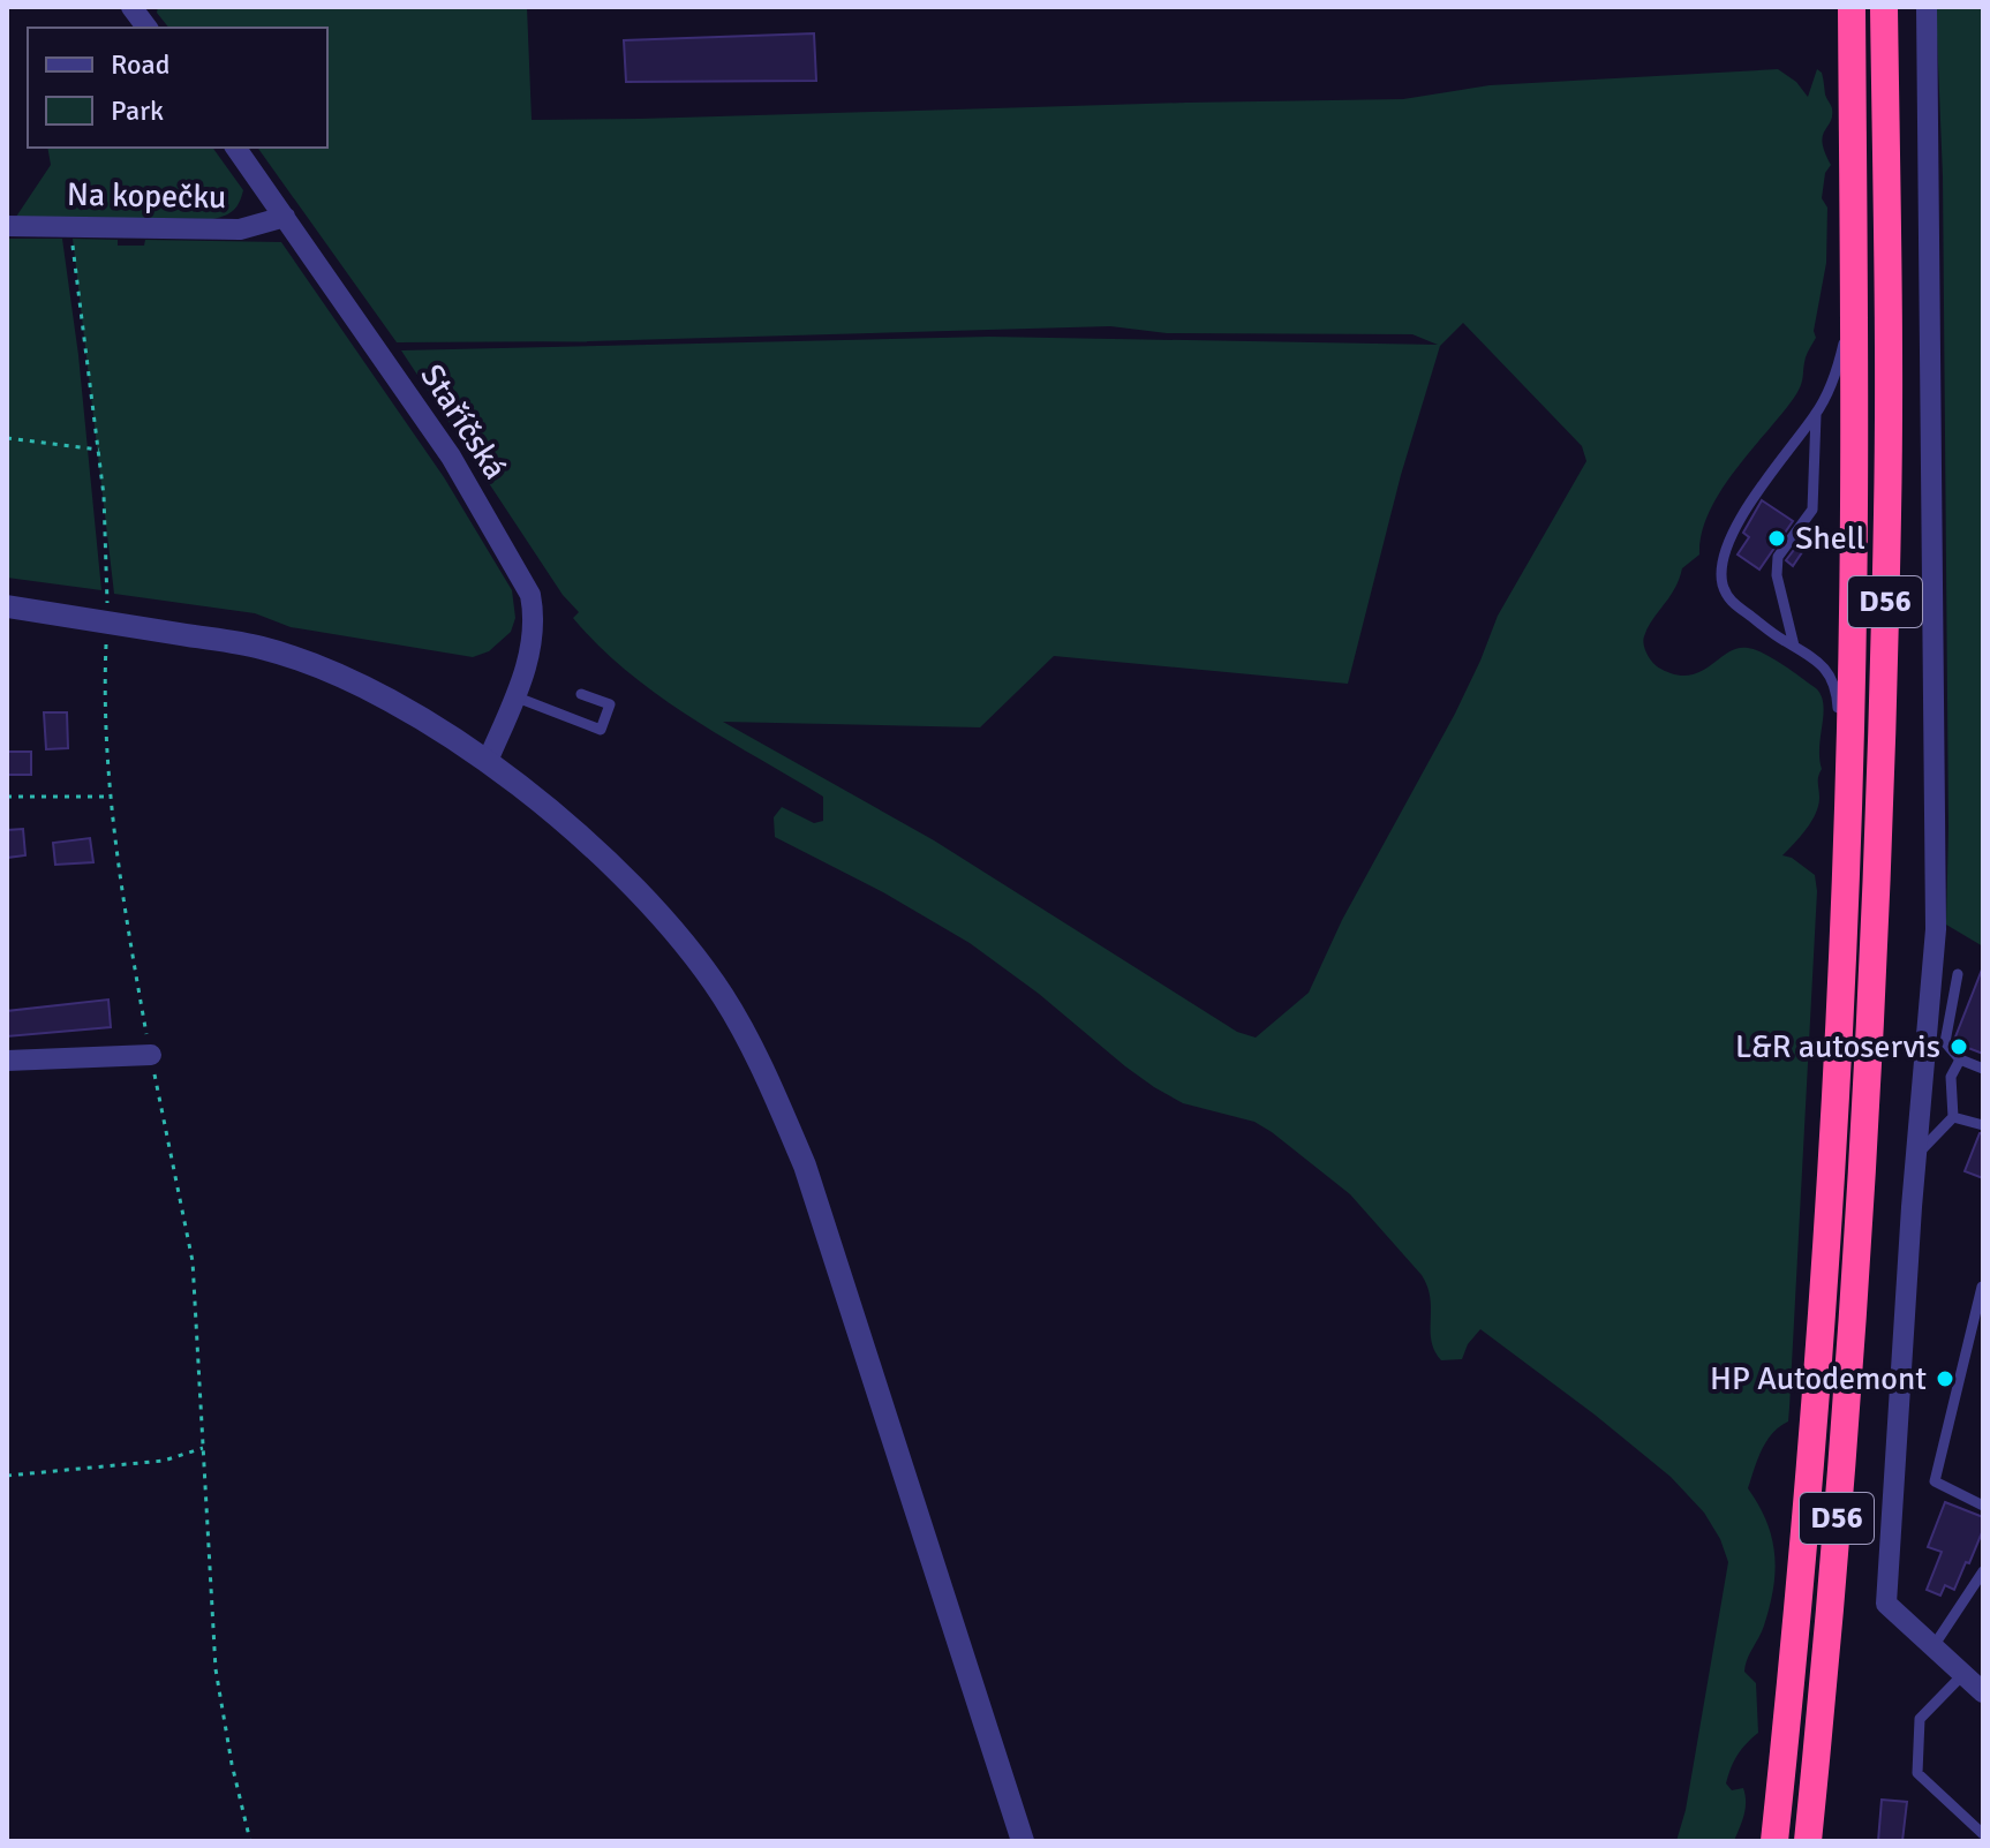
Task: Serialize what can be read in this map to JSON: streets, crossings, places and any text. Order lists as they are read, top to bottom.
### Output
{
  "streets": {
    "highway": ["D56"],
    "street": ["Na kopečku", "Staříčská"]
  },
  "crossings": [
    ["Na kopečku", "Staříčská"]
  ],
  "places": ["Shell", "L&R autoservis", "HP Autodemont"],
  "legend": ["Road", "Park"]
}
